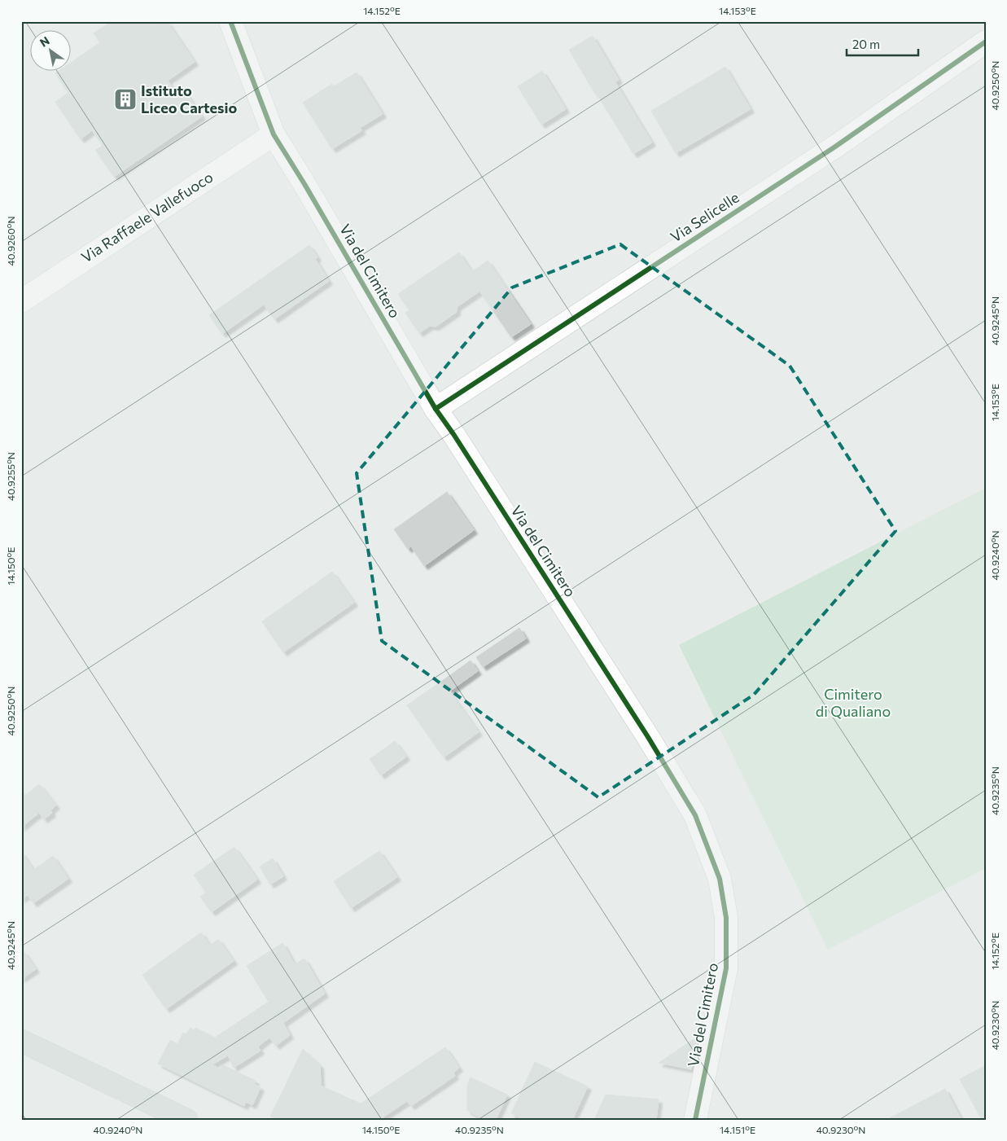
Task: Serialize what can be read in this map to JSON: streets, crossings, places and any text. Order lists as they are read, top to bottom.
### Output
{
  "streets": {
    "street": ["Via Raffaele Vallefuoco", "Via Selicelle", "Via del Cimitero"]
  },
  "crossings": [
    ["Via Raffaele Vallefuoco", "Via del Cimitero"],
    ["Via Selicelle", "Via del Cimitero"]
  ],
  "parks": ["Cimitero di Qualiano"],
  "places": {
    "building": ["Istituto Liceo Cartesio"]
  },
  "scale_bar": "20 m",
  "north": "top left",
  "coordinates": [
    "14.152°E",
    "14.153°E",
    "40.9250°N",
    "40.9260°N",
    "40.9245°N",
    "40.9255°N",
    "40.9240°N",
    "14.150°E",
    "40.9235°N",
    "40.9230°N",
    "14.151°E"
  ]
}
